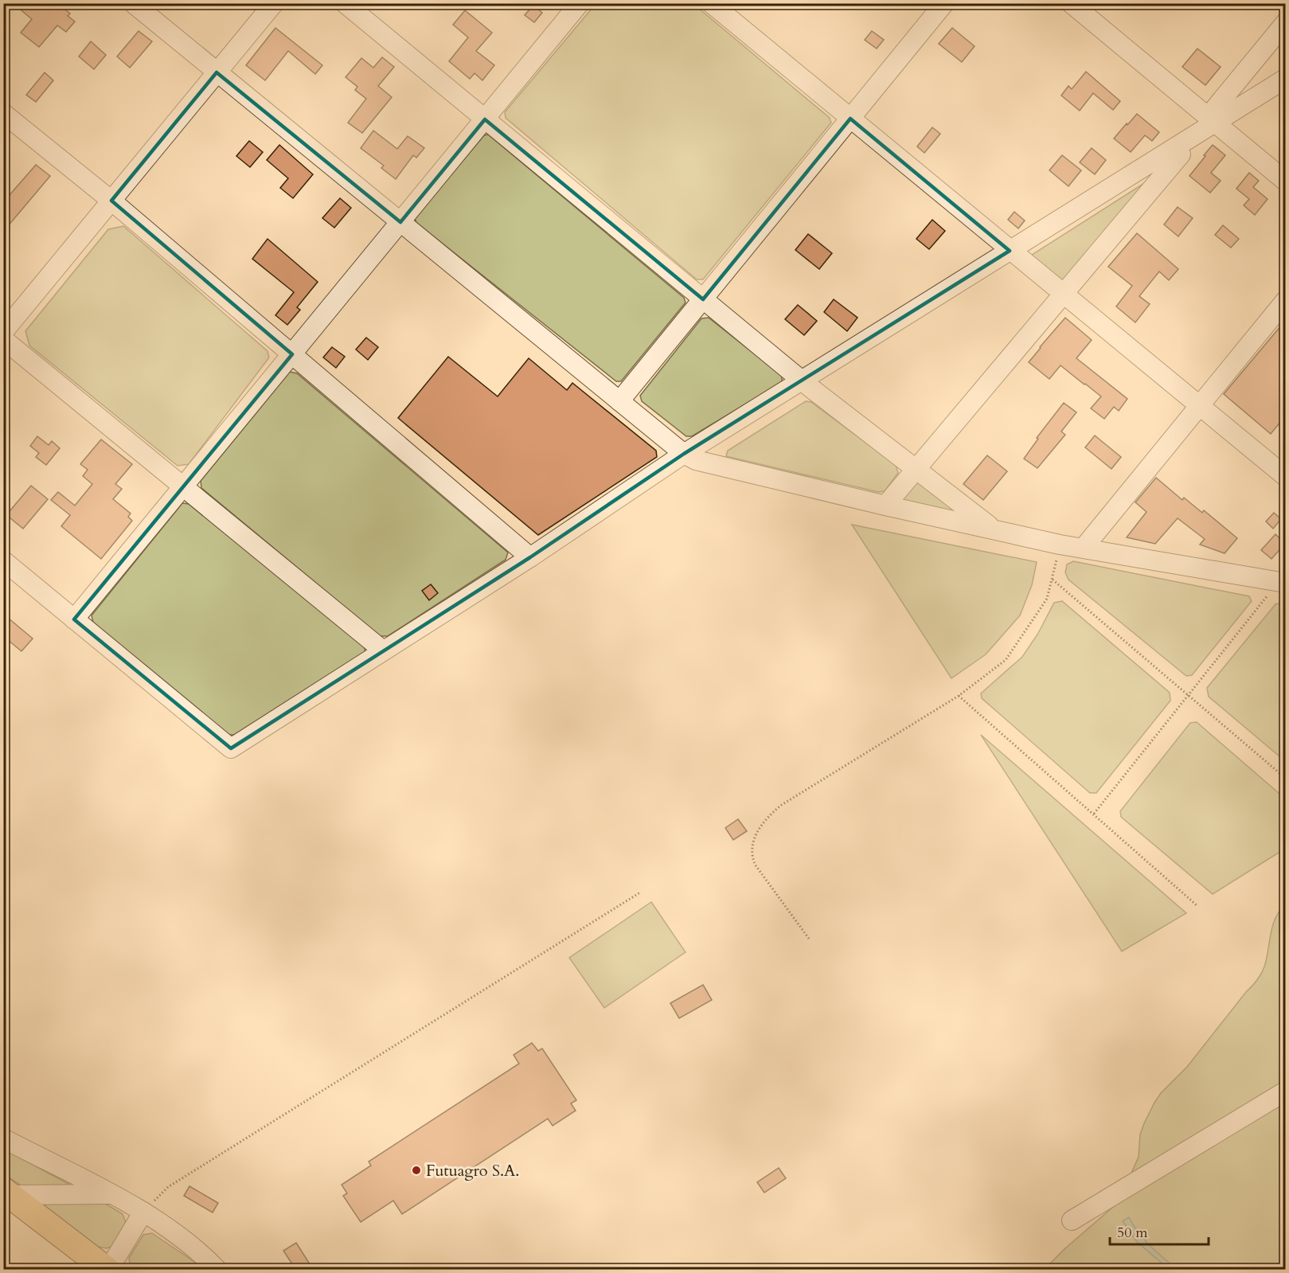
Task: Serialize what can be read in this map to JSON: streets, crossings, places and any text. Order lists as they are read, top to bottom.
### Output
{
  "places": ["Futuagro S.A."],
  "scale_bar": "50 m"
}
